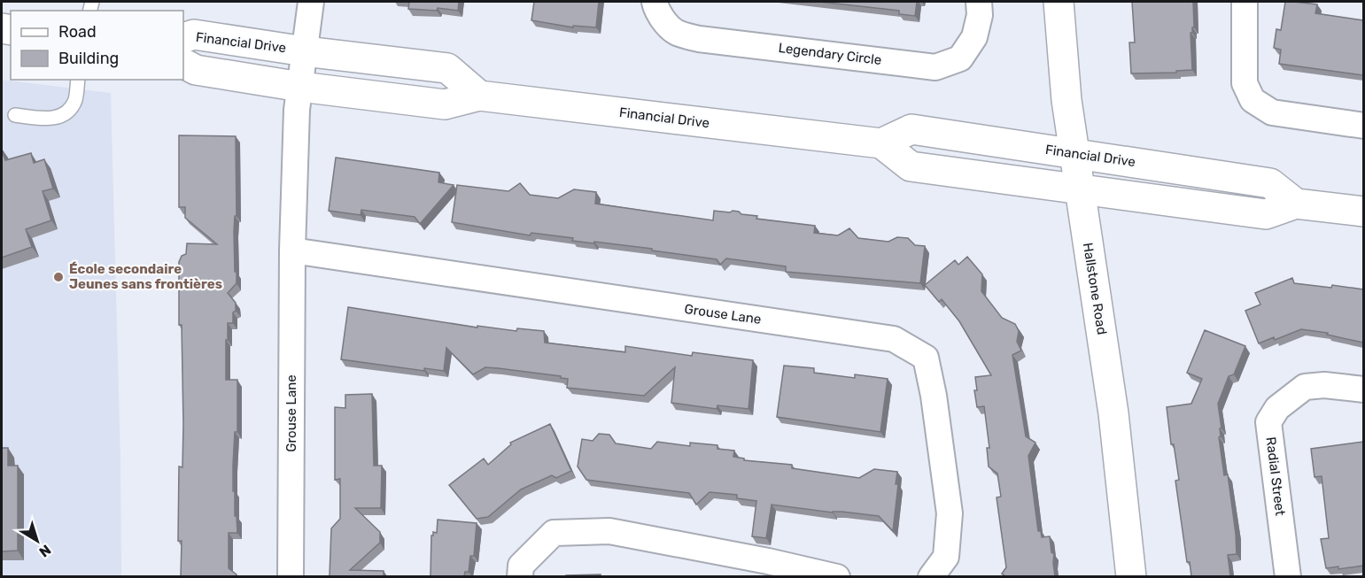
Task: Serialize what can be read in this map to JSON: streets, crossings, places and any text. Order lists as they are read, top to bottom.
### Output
{
  "streets": {
    "street": [
      "Financial Drive",
      "Legendary Circle",
      "Hallstone Road",
      "Grouse Lane",
      "Radial Street"
    ]
  },
  "crossings": [
    ["Financial Drive", "Hallstone Road"],
    ["Financial Drive", "Grouse Lane"]
  ],
  "places": ["École secondaire Jeunes sans frontières"],
  "legend": ["Road", "Building"],
  "north": "bottom right"
}
